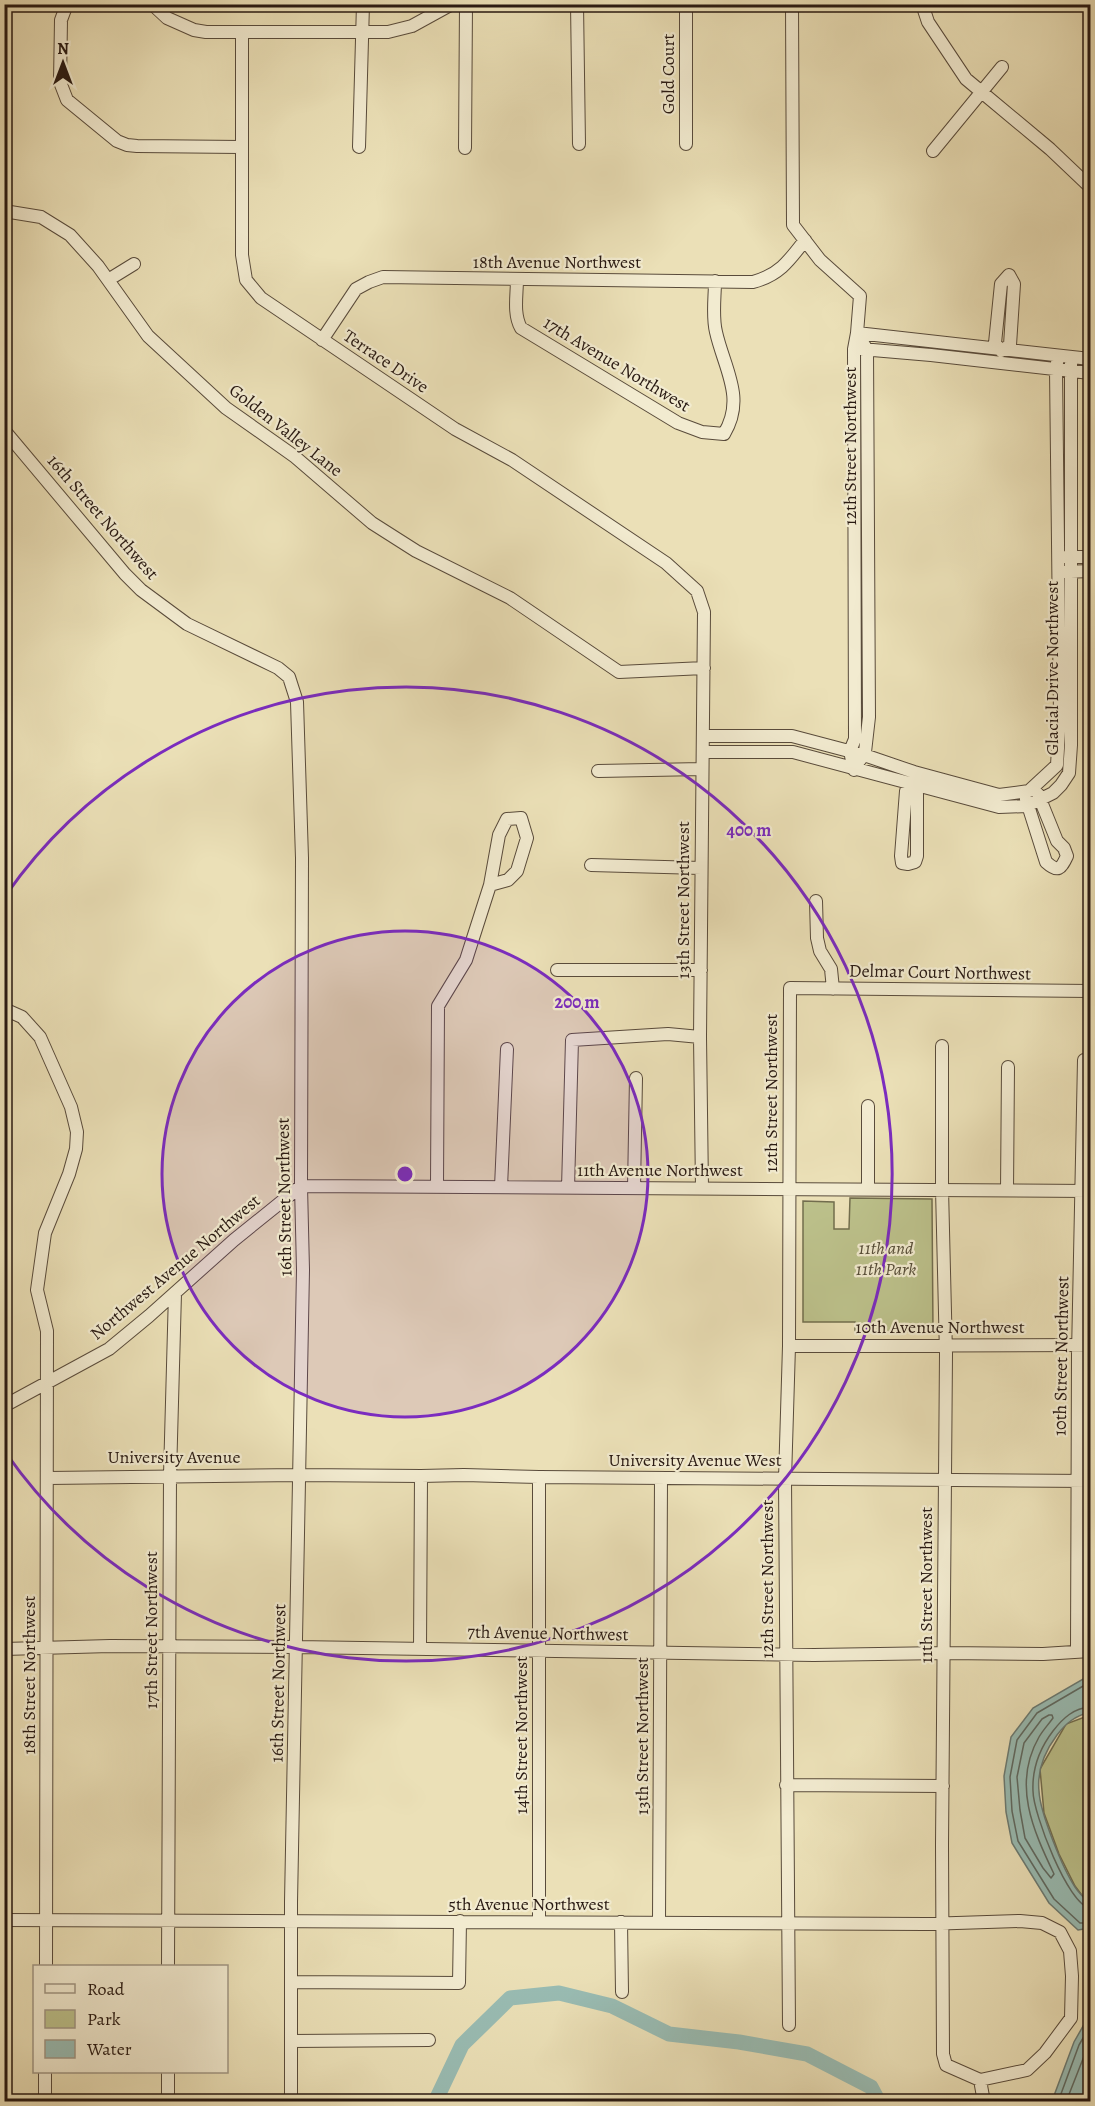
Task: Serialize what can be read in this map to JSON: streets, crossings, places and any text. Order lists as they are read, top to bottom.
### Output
{
  "streets": {
    "street": [
      "Gold Court",
      "18th Avenue Northwest",
      "Terrace Drive",
      "17th Avenue Northwest",
      "Golden Valley Lane",
      "12th Street Northwest",
      "16th Street Northwest",
      "Glacial Drive Northwest",
      "13th Street Northwest",
      "Delmar Court Northwest",
      "11th Avenue Northwest",
      "Northwest Avenue Northwest",
      "10th Avenue Northwest",
      "10th Street Northwest",
      "University Avenue",
      "University Avenue West",
      "11th Street Northwest",
      "17th Street Northwest",
      "7th Avenue Northwest",
      "18th Street Northwest",
      "14th Street Northwest",
      "5th Avenue Northwest"
    ]
  },
  "crossings": [
    ["18th Avenue Northwest", "Terrace Drive"],
    ["18th Avenue Northwest", "17th Avenue Northwest"],
    ["Terrace Drive", "13th Street Northwest"],
    ["Golden Valley Lane", "13th Street Northwest"],
    ["12th Street Northwest", "Glacial Drive Northwest"],
    ["12th Street Northwest", "Delmar Court Northwest"],
    ["12th Street Northwest", "11th Avenue Northwest"],
    ["12th Street Northwest", "10th Avenue Northwest"],
    ["12th Street Northwest", "University Avenue West"],
    ["12th Street Northwest", "7th Avenue Northwest"],
    ["12th Street Northwest", "5th Avenue Northwest"],
    ["16th Street Northwest", "11th Avenue Northwest"],
    ["16th Street Northwest", "Northwest Avenue Northwest"],
    ["16th Street Northwest", "University Avenue"],
    ["16th Street Northwest", "University Avenue West"],
    ["16th Street Northwest", "7th Avenue Northwest"],
    ["16th Street Northwest", "5th Avenue Northwest"],
    ["Glacial Drive Northwest", "13th Street Northwest"],
    ["13th Street Northwest", "11th Avenue Northwest"],
    ["13th Street Northwest", "University Avenue West"],
    ["13th Street Northwest", "7th Avenue Northwest"],
    ["13th Street Northwest", "5th Avenue Northwest"],
    ["11th Avenue Northwest", "Northwest Avenue Northwest"],
    ["11th Avenue Northwest", "10th Street Northwest"],
    ["11th Avenue Northwest", "11th Street Northwest"],
    ["Northwest Avenue Northwest", "17th Street Northwest"],
    ["Northwest Avenue Northwest", "18th Street Northwest"],
    ["10th Avenue Northwest", "10th Street Northwest"],
    ["10th Avenue Northwest", "11th Street Northwest"],
    ["10th Street Northwest", "University Avenue West"],
    ["10th Street Northwest", "7th Avenue Northwest"],
    ["University Avenue", "University Avenue West"],
    ["University Avenue", "17th Street Northwest"],
    ["University Avenue", "18th Street Northwest"],
    ["University Avenue West", "11th Street Northwest"],
    ["University Avenue West", "14th Street Northwest"],
    ["11th Street Northwest", "7th Avenue Northwest"],
    ["11th Street Northwest", "5th Avenue Northwest"],
    ["17th Street Northwest", "7th Avenue Northwest"],
    ["17th Street Northwest", "5th Avenue Northwest"],
    ["7th Avenue Northwest", "18th Street Northwest"],
    ["7th Avenue Northwest", "14th Street Northwest"],
    ["18th Street Northwest", "5th Avenue Northwest"],
    ["14th Street Northwest", "5th Avenue Northwest"]
  ],
  "parks": ["11th and 11th Park"],
  "legend": ["Road", "Park", "Water"],
  "north": "top",
  "rings": ["400 m", "200 m"]
}
